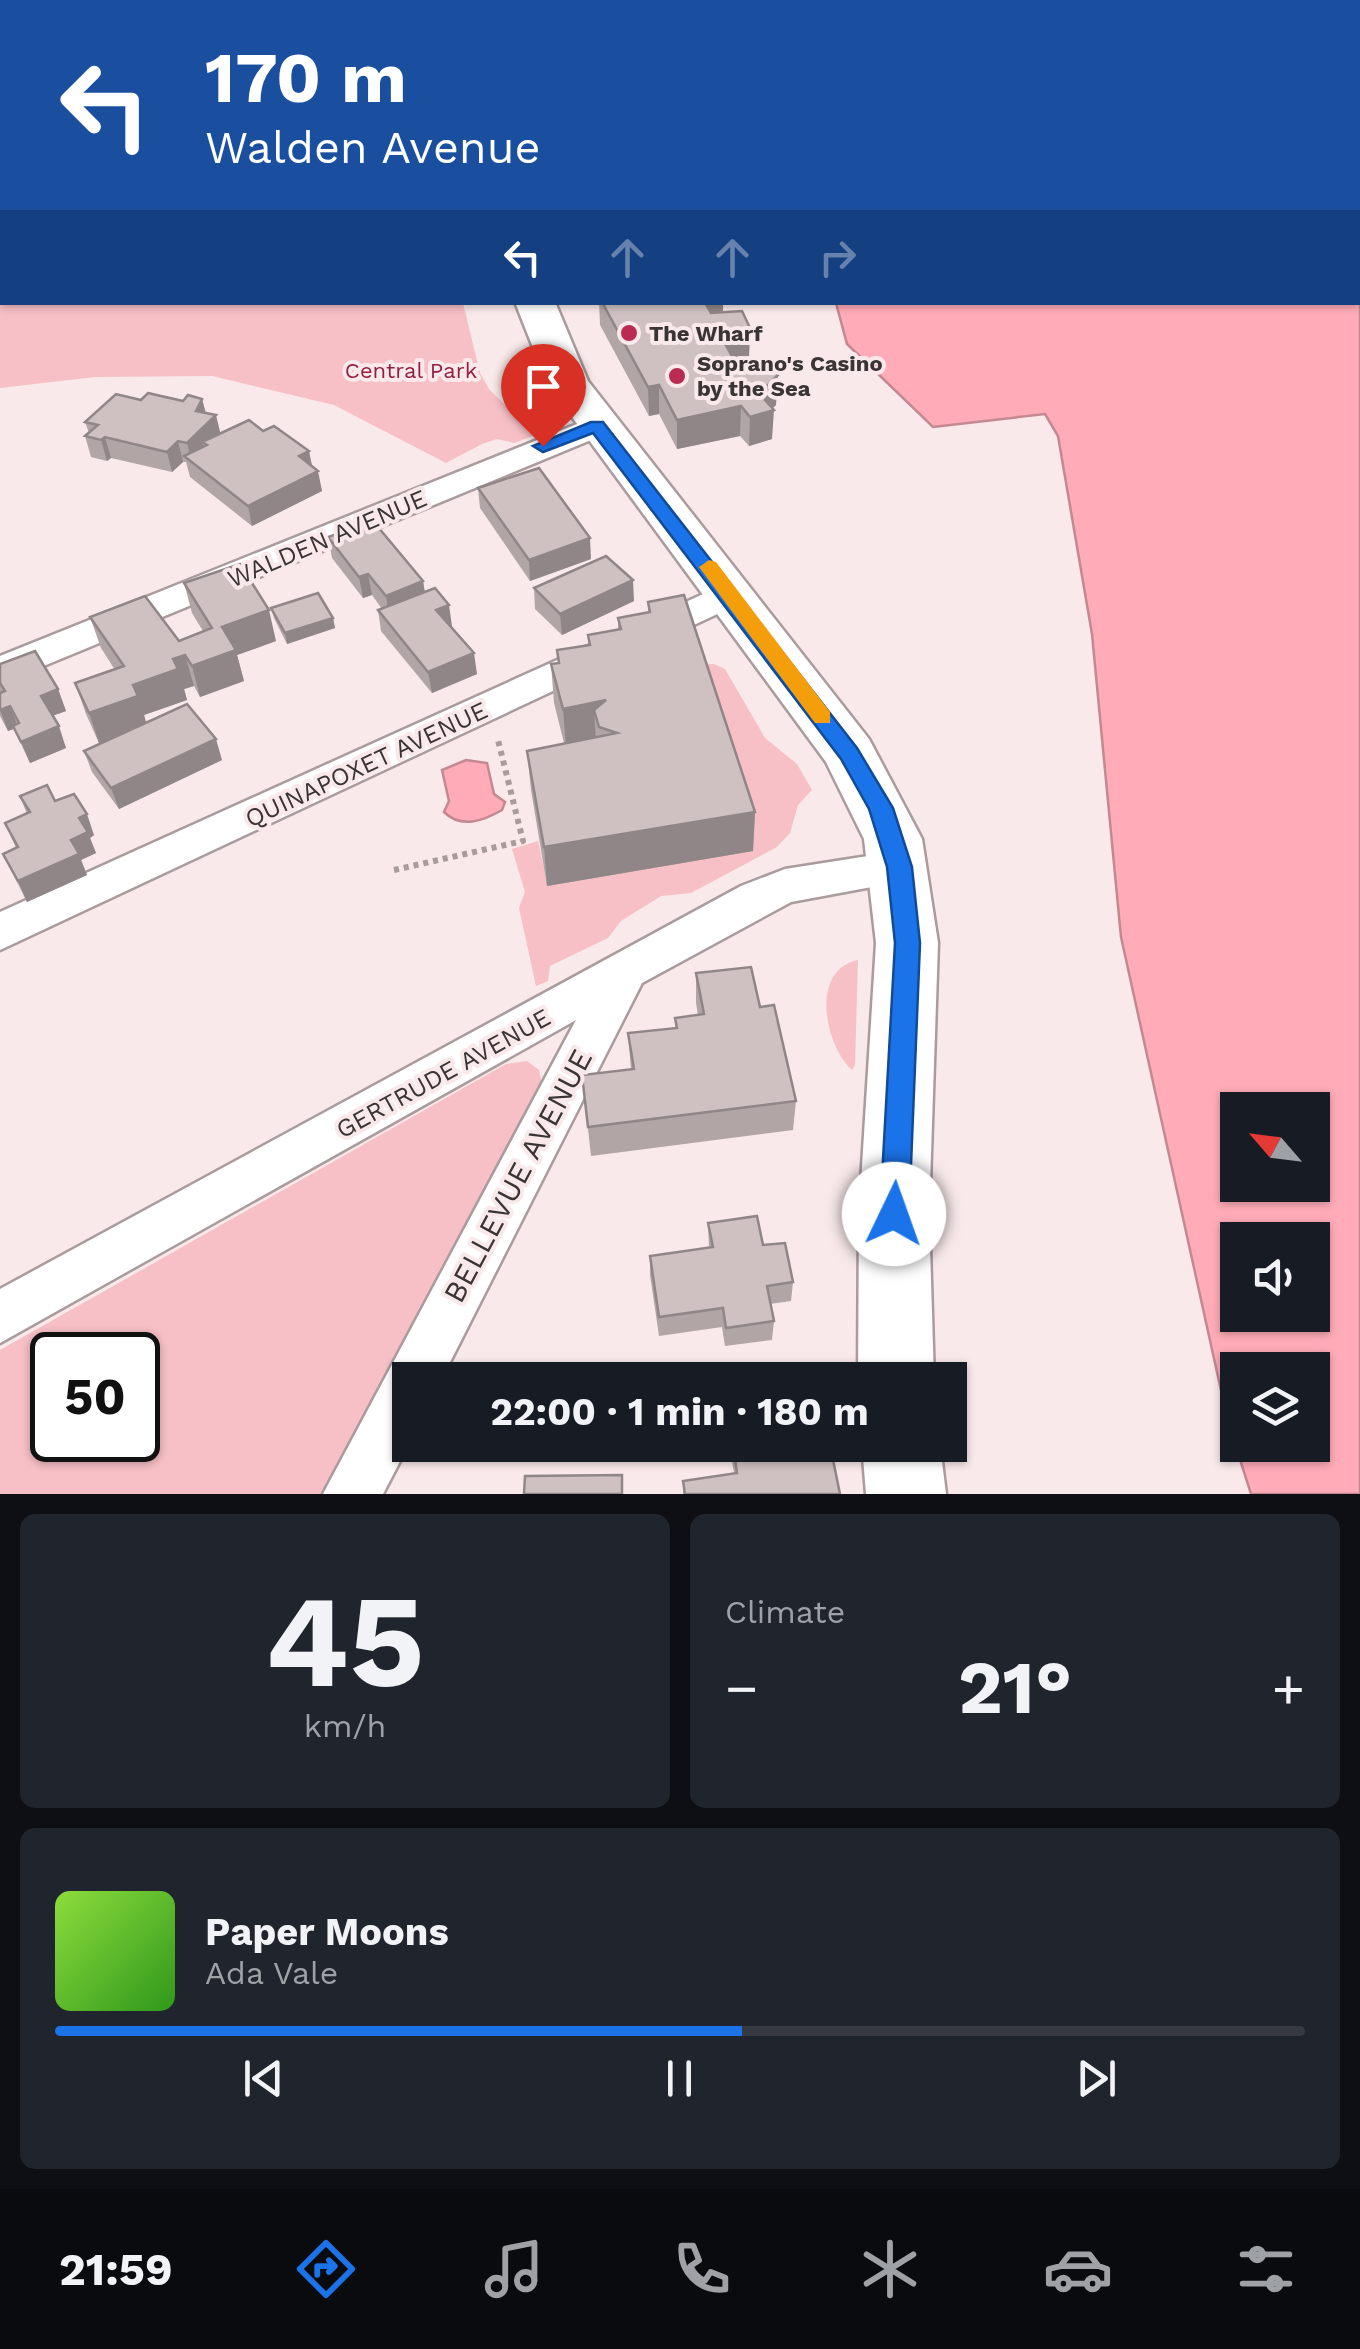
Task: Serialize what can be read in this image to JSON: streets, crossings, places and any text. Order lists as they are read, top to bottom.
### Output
{
  "streets": {
    "street": [
      "WALDEN AVENUE",
      "QUINAPOXET AVENUE",
      "GERTRUDE AVENUE",
      "BELLEVUE AVENUE"
    ]
  },
  "crossings": [
    ["GERTRUDE AVENUE", "BELLEVUE AVENUE"]
  ],
  "parks": ["Central Park"],
  "places": ["The Wharf", "Soprano's Casino by the Sea"],
  "north": "top left",
  "page": {
    "turn": ["170 m", "Walden Avenue"],
    "limit": "50",
    "trip": "22:00 · 1 min · 180 m",
    "tile": [
      ["45", "km/h"],
      "Climate"
    ],
    "heat": ["−", "21°", "+"],
    "song": ["Paper Moons", "Ada Vale"],
    "tabs": "21:59"
  }
}
